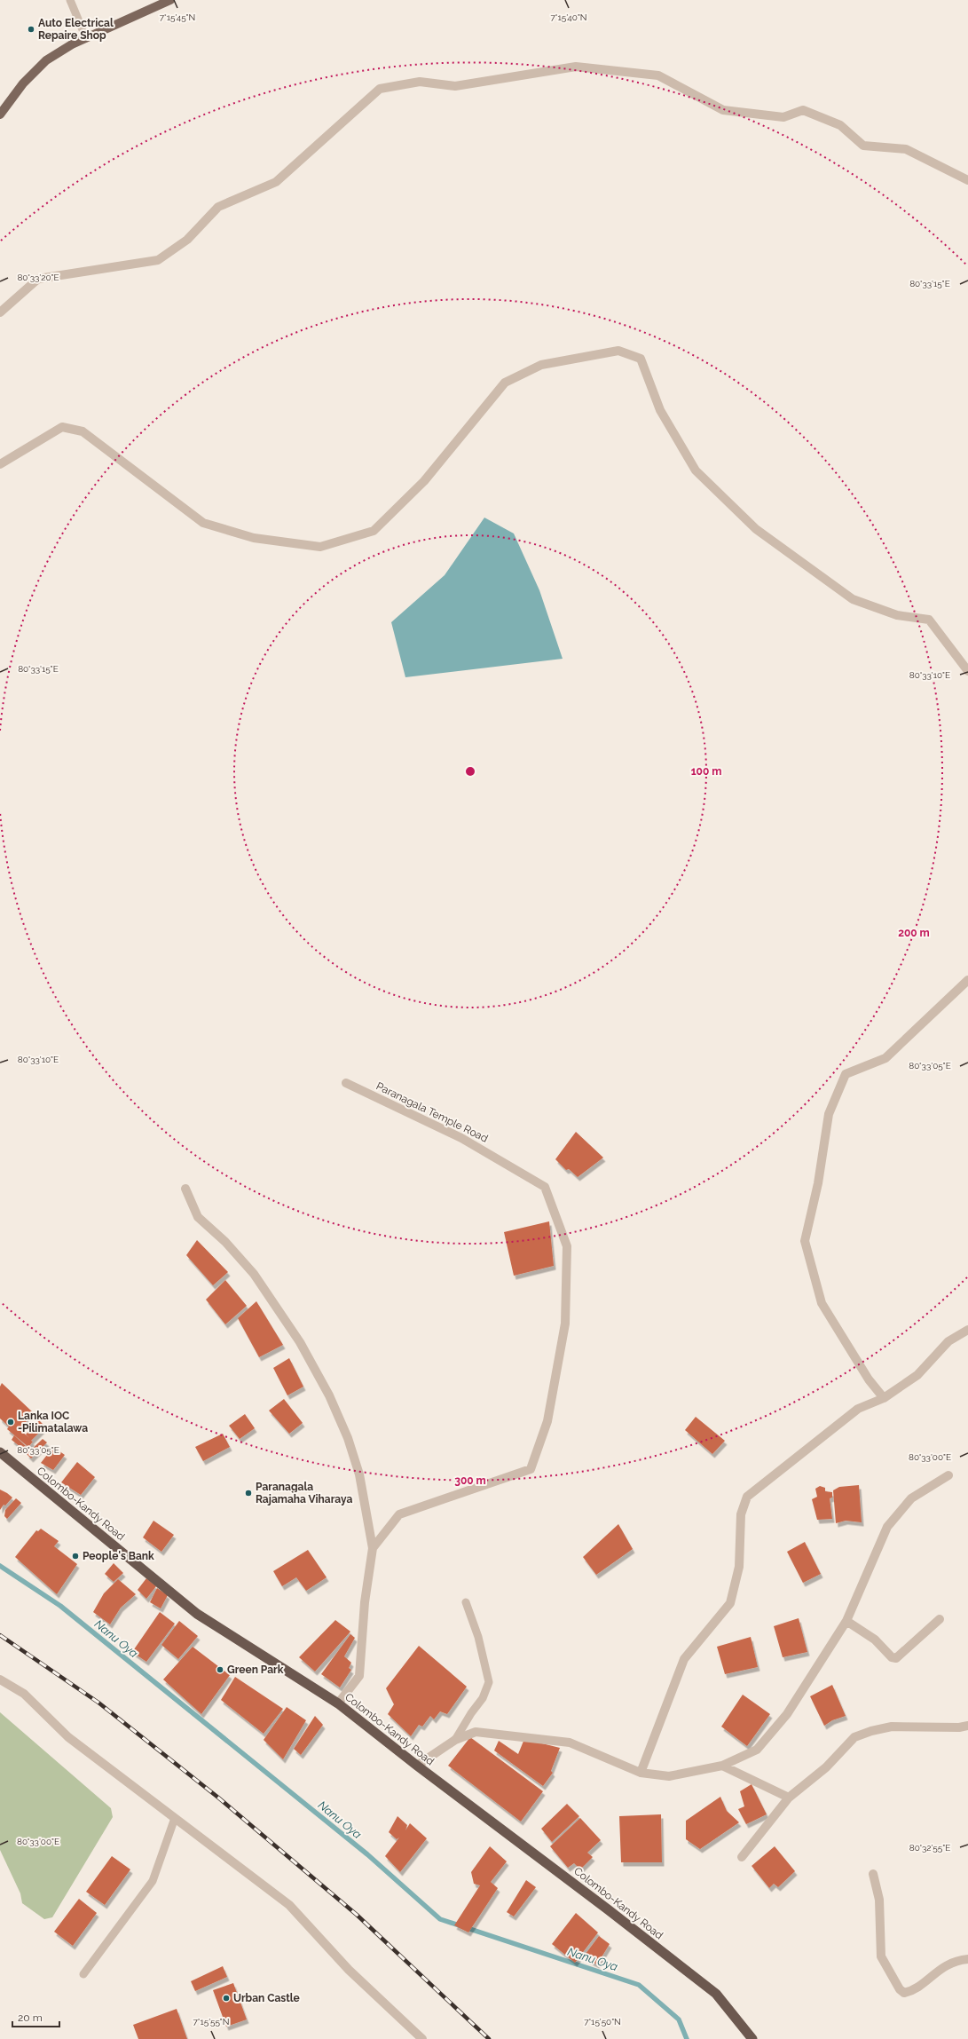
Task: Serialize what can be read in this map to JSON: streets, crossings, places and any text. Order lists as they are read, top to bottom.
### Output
{
  "streets": {
    "highway": ["Colombo-Kandy Road"],
    "street": ["Paranagala Temple Road"]
  },
  "crossings": [
    ["Paranagala Temple Road", "Colombo-Kandy Road"]
  ],
  "water": ["Nanu Oya"],
  "places": [
    "Auto Electrical Repaire Shop",
    "Lanka IOC -Pilimatalawa",
    "Paranagala Rajamaha Viharaya",
    "People's Bank",
    "Green Park",
    "Urban Castle"
  ],
  "scale_bar": "20 m",
  "coordinates": [
    "7°15'45\"N",
    "7°15'40\"N",
    "80°33'20\"E",
    "80°33'15\"E",
    "80°33'10\"E",
    "80°33'05\"E",
    "80°33'00\"E",
    "80°32'55\"E",
    "7°15'55\"N",
    "7°15'50\"N"
  ],
  "rings": ["100 m", "200 m", "300 m"]
}
